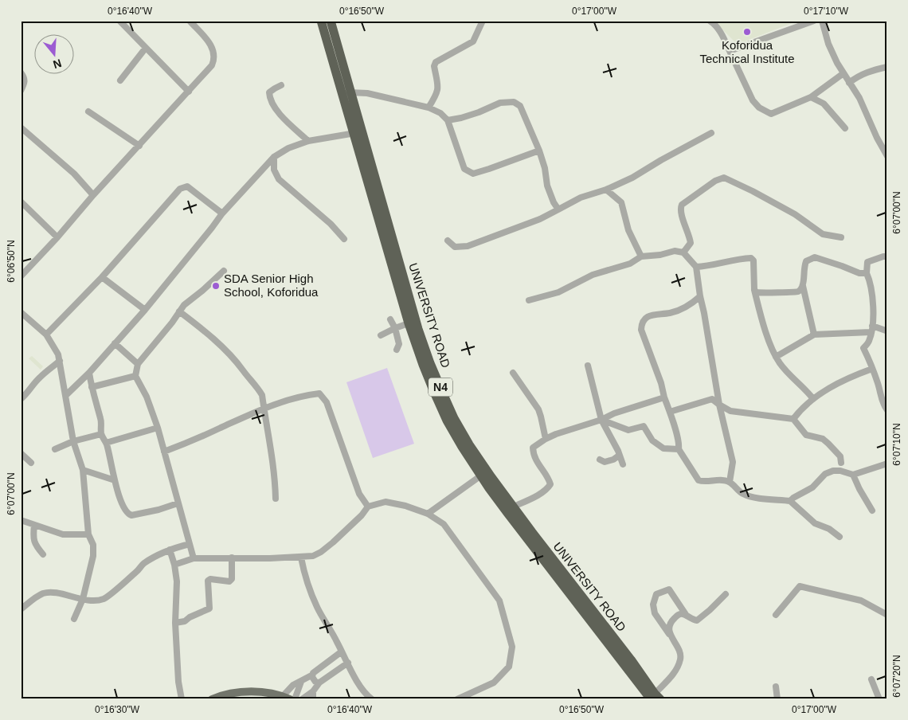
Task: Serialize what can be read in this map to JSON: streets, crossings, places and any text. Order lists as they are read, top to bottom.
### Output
{
  "streets": {
    "highway": ["UNIVERSITY ROAD", "N4"]
  },
  "places": ["Koforidua Technical Institute", "SDA Senior High School, Koforidua"],
  "north": "bottom",
  "coordinates": [
    "0°16'40\"W",
    "0°16'50\"W",
    "0°17'00\"W",
    "0°17'10\"W",
    "6°07'00\"N",
    "6°06'50\"N",
    "6°07'10\"N",
    "6°07'20\"N",
    "0°16'30\"W"
  ]
}
